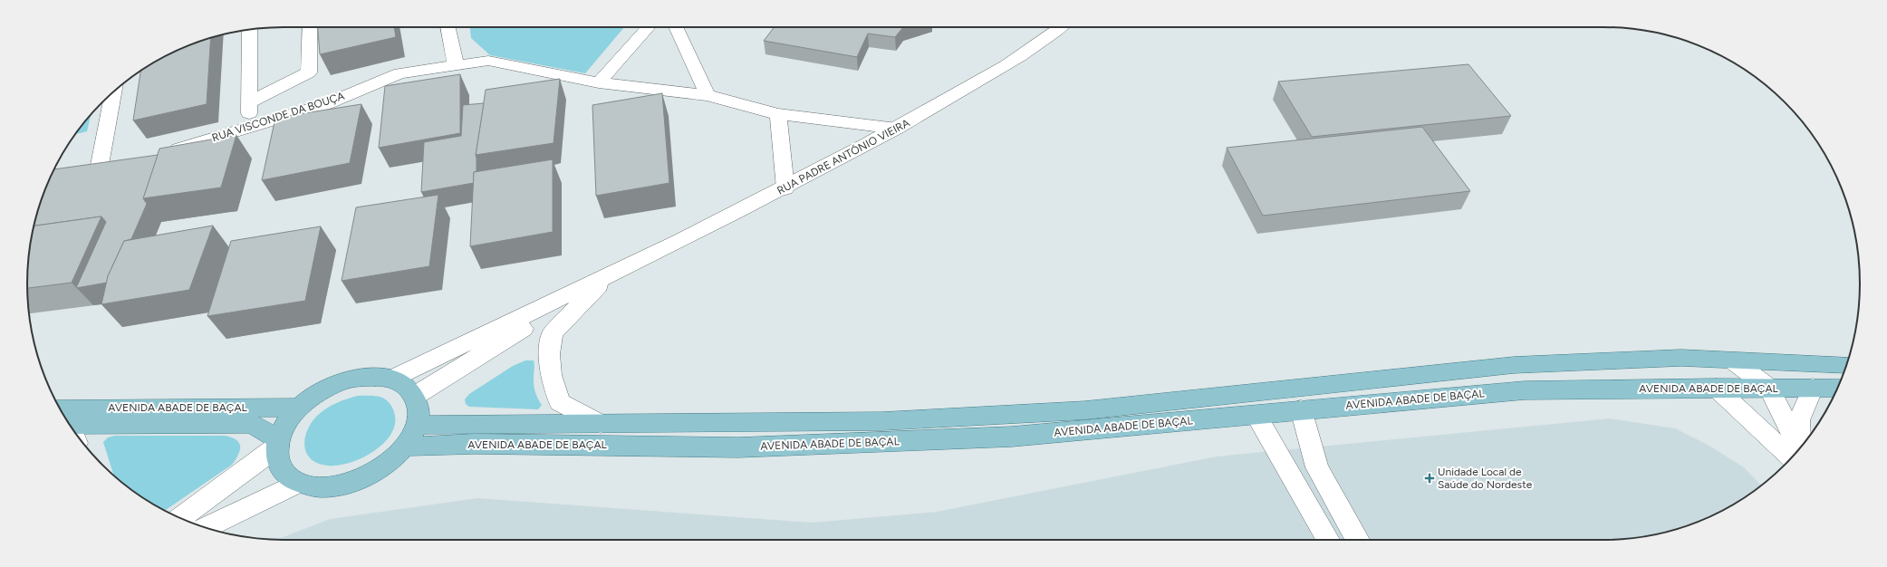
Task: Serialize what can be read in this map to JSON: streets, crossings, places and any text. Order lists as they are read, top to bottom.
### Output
{
  "streets": {
    "main road": ["AVENIDA ABADE DE BAÇAL"],
    "street": ["RUA VISCONDE DA BOUÇA", "RUA PADRE ANTÓNIO VIEIRA"]
  },
  "crossings": [
    ["RUA VISCONDE DA BOUÇA", "RUA PADRE ANTÓNIO VIEIRA"]
  ],
  "places": {
    "health": ["Unidade Local de Saúde do Nordeste"]
  }
}
